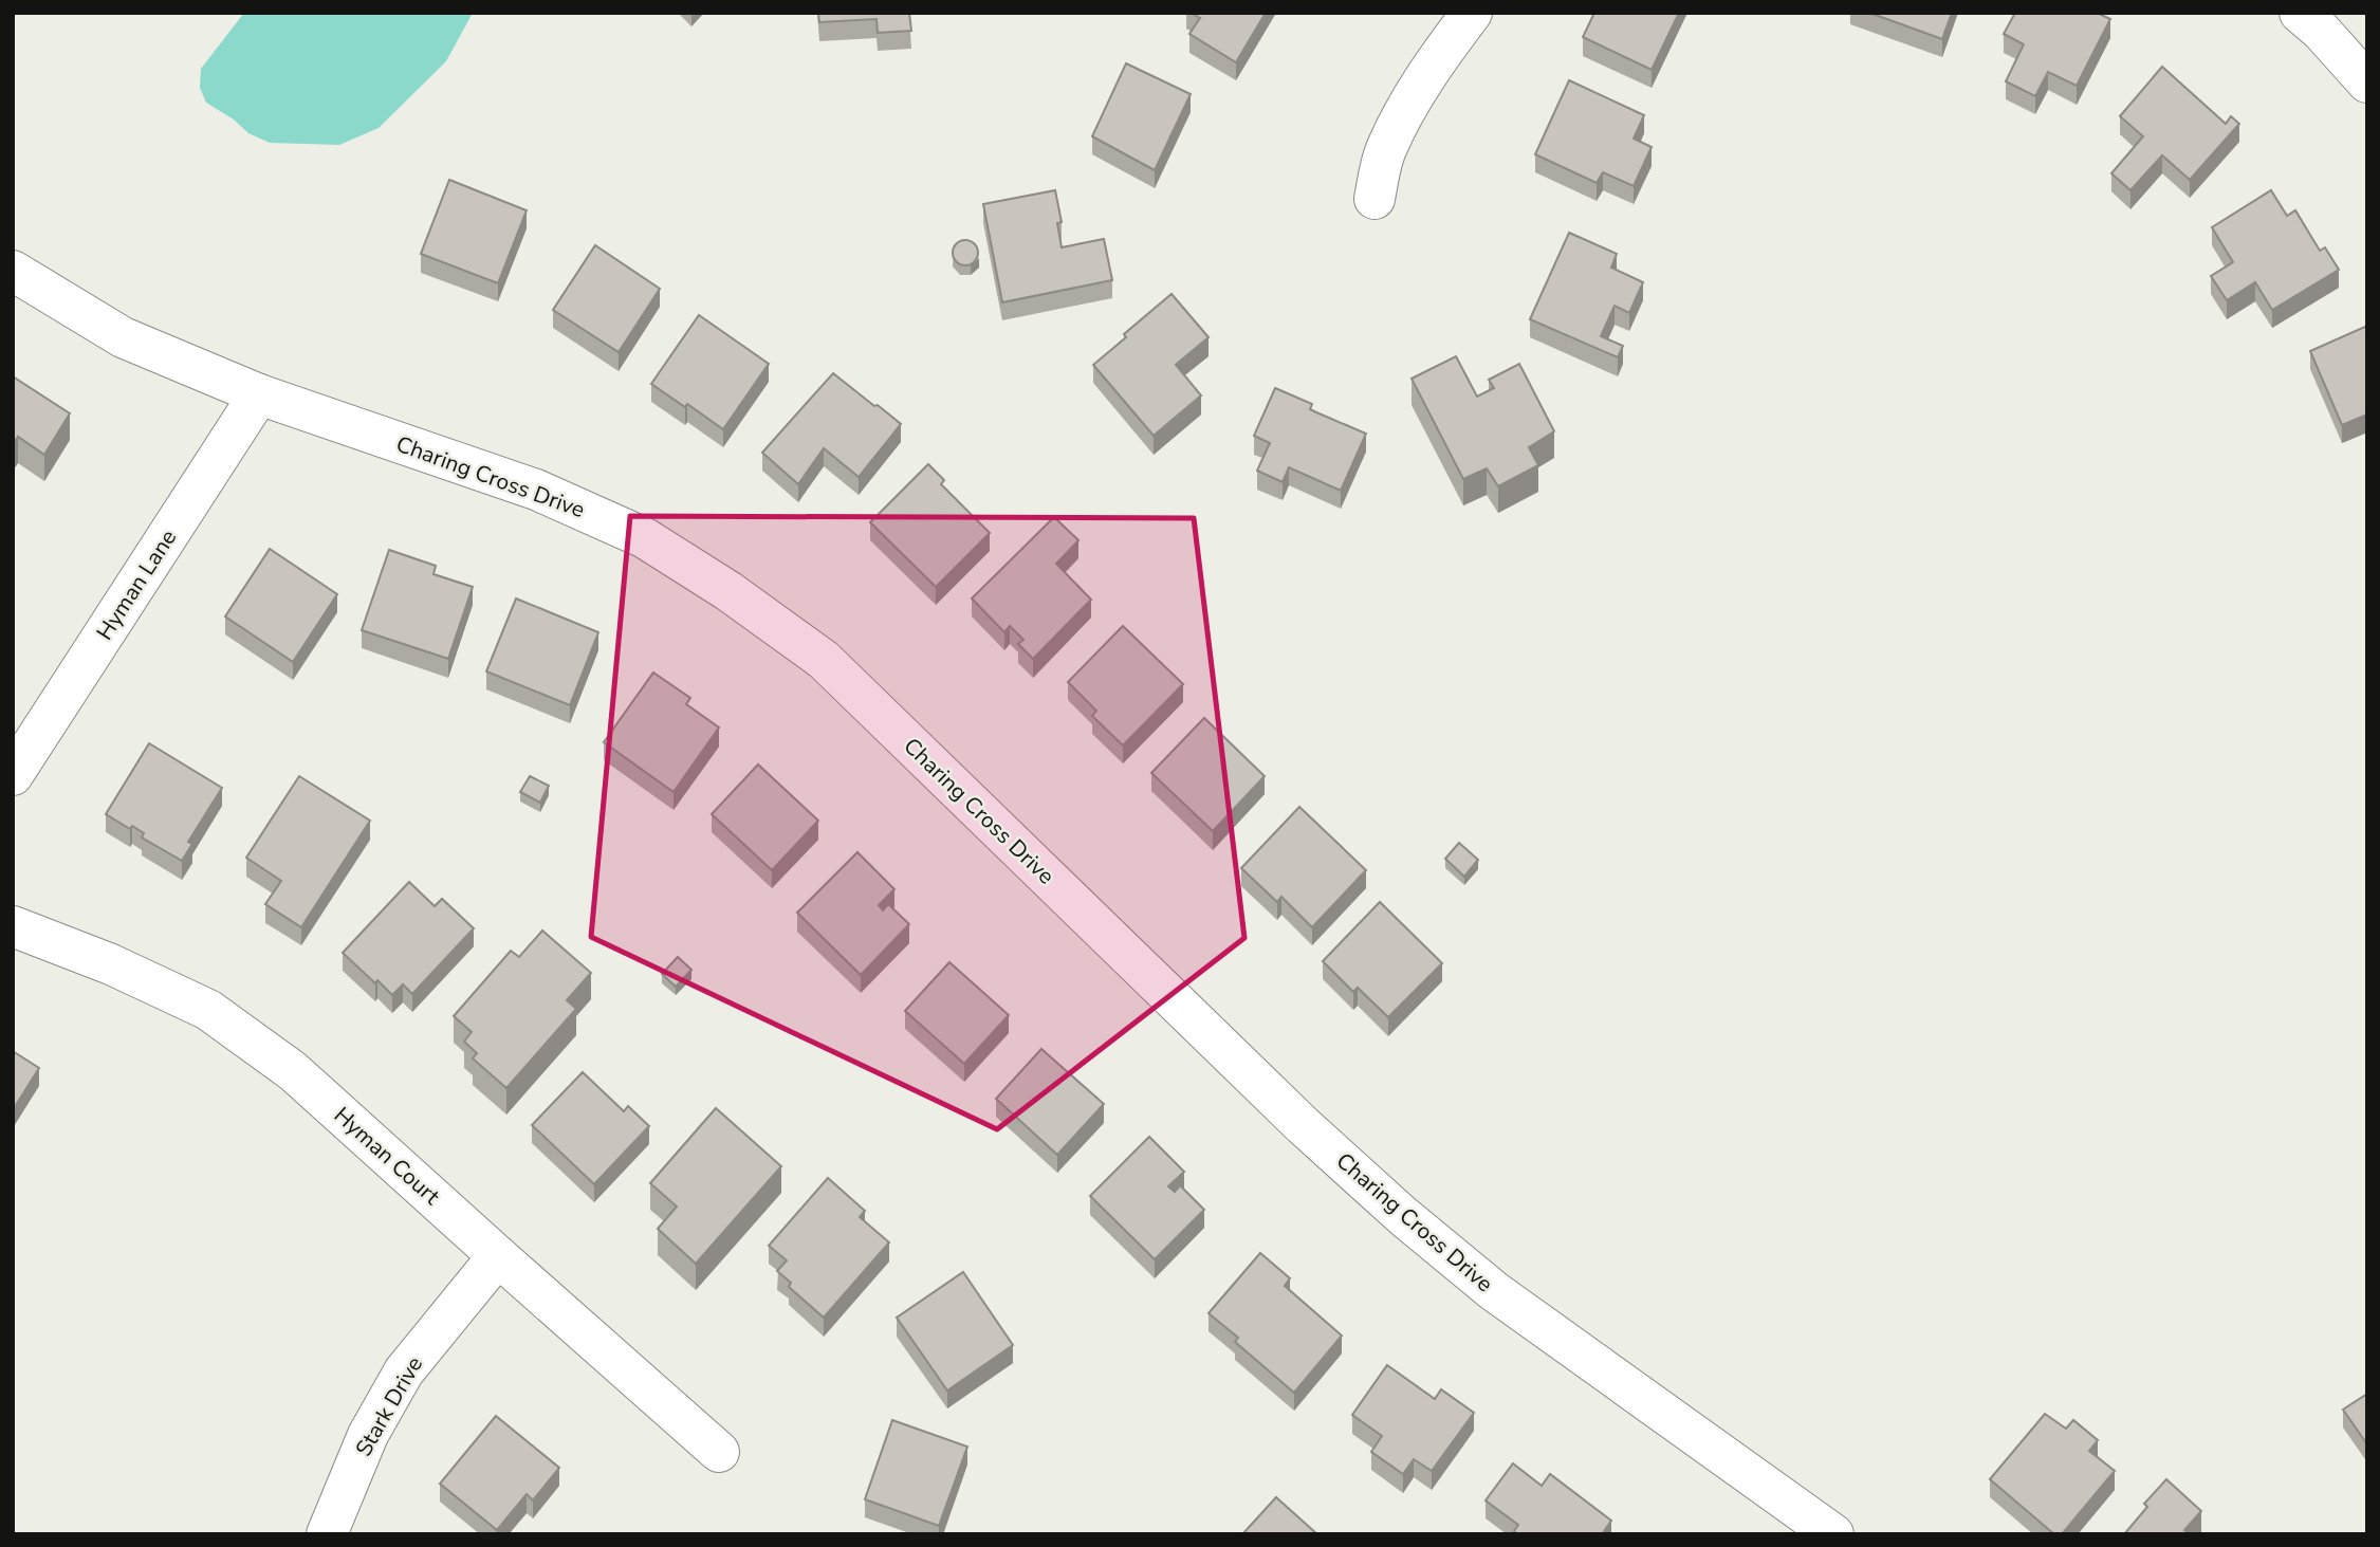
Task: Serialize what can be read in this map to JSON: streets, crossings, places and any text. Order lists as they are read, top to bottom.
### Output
{
  "streets": {
    "street": [
      "Charing Cross Drive",
      "Hyman Lane",
      "Hyman Court",
      "Stark Drive"
    ]
  },
  "crossings": [
    ["Charing Cross Drive", "Hyman Lane"],
    ["Hyman Court", "Stark Drive"]
  ]
}
